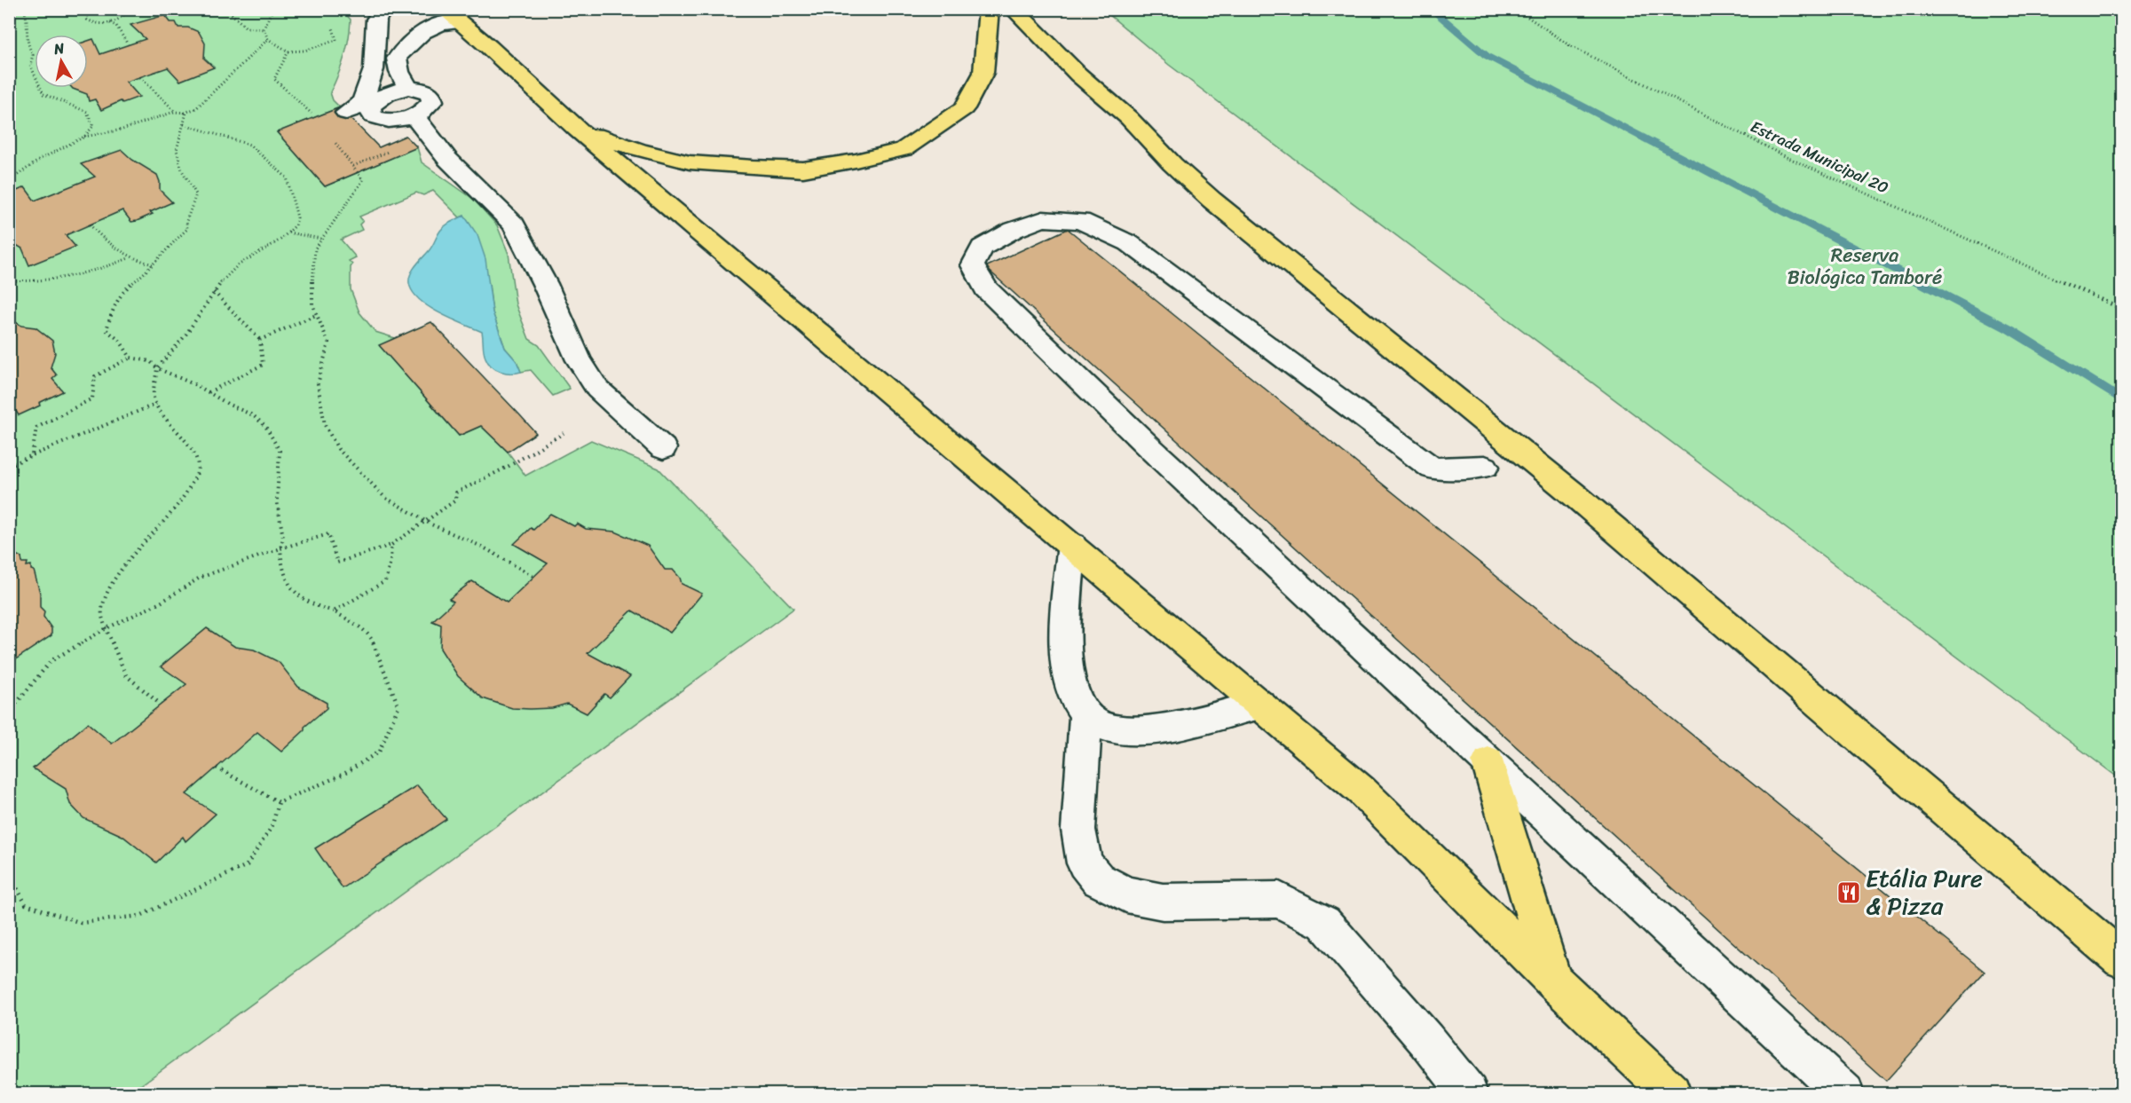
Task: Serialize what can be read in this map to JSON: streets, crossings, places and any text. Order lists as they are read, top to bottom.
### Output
{
  "streets": {
    "path": ["Estrada Municipal 20"]
  },
  "parks": ["Reserva Biológica Tamboré"],
  "places": {
    "restaurant": ["Etália Pure & Pizza"]
  },
  "north": "top"
}
